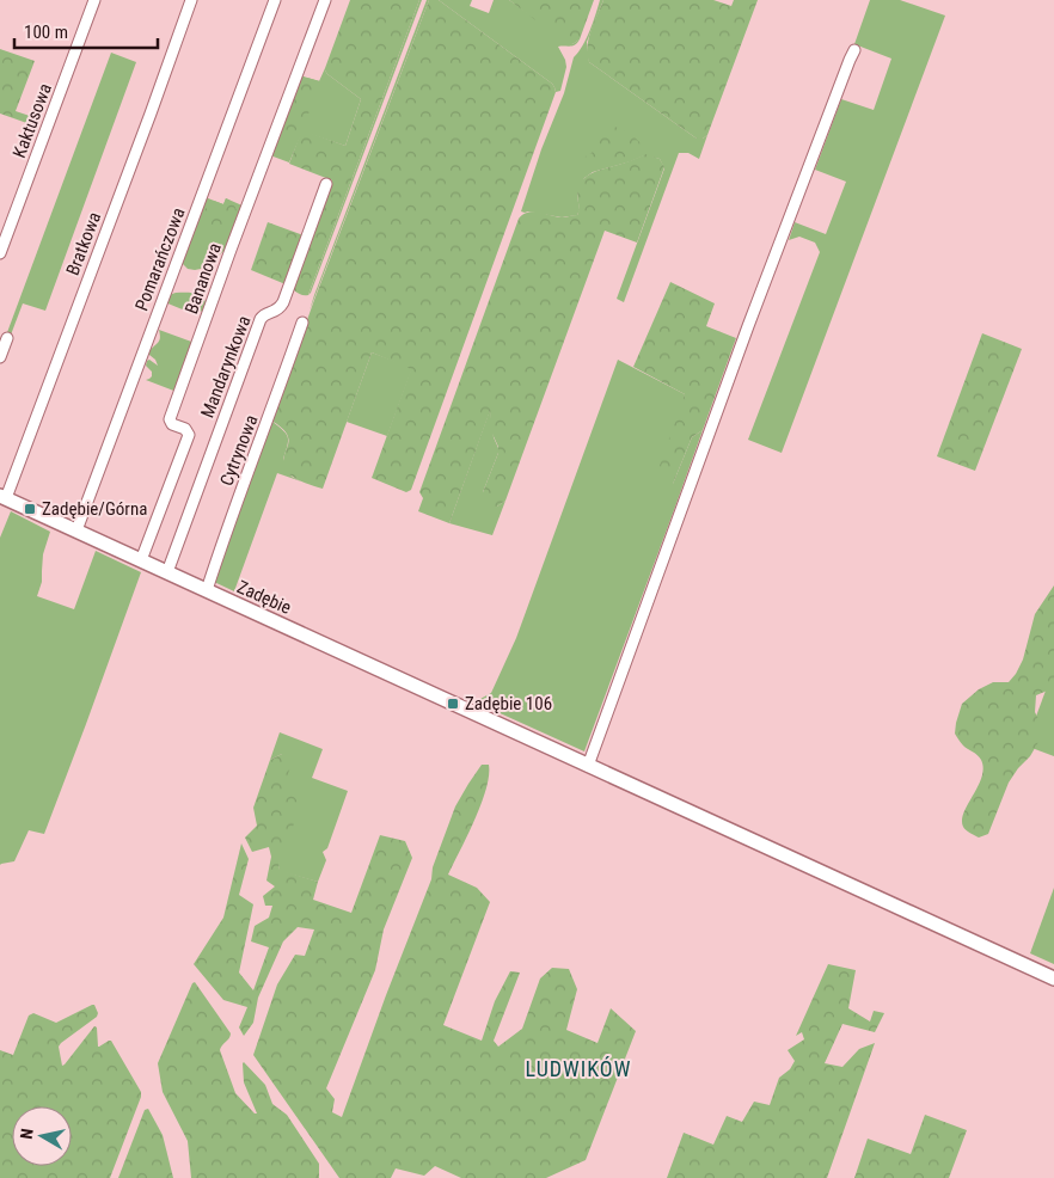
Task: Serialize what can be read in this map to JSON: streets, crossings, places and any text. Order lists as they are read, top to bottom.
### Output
{
  "streets": {
    "street": [
      "Kaktusowa",
      "Bratkowa",
      "Pomarańczowa",
      "Bananowa",
      "Mandarynkowa",
      "Cytrynowa",
      "Zadębie"
    ]
  },
  "crossings": [
    ["Bratkowa", "Zadębie"],
    ["Pomarańczowa", "Zadębie"],
    ["Bananowa", "Zadębie"],
    ["Mandarynkowa", "Zadębie"],
    ["Cytrynowa", "Zadębie"]
  ],
  "districts": ["LUDWIKÓW"],
  "places": {
    "transit": ["Zadębie/Górna", "Zadębie 106"]
  },
  "scale_bar": "100 m",
  "north": "left"
}
